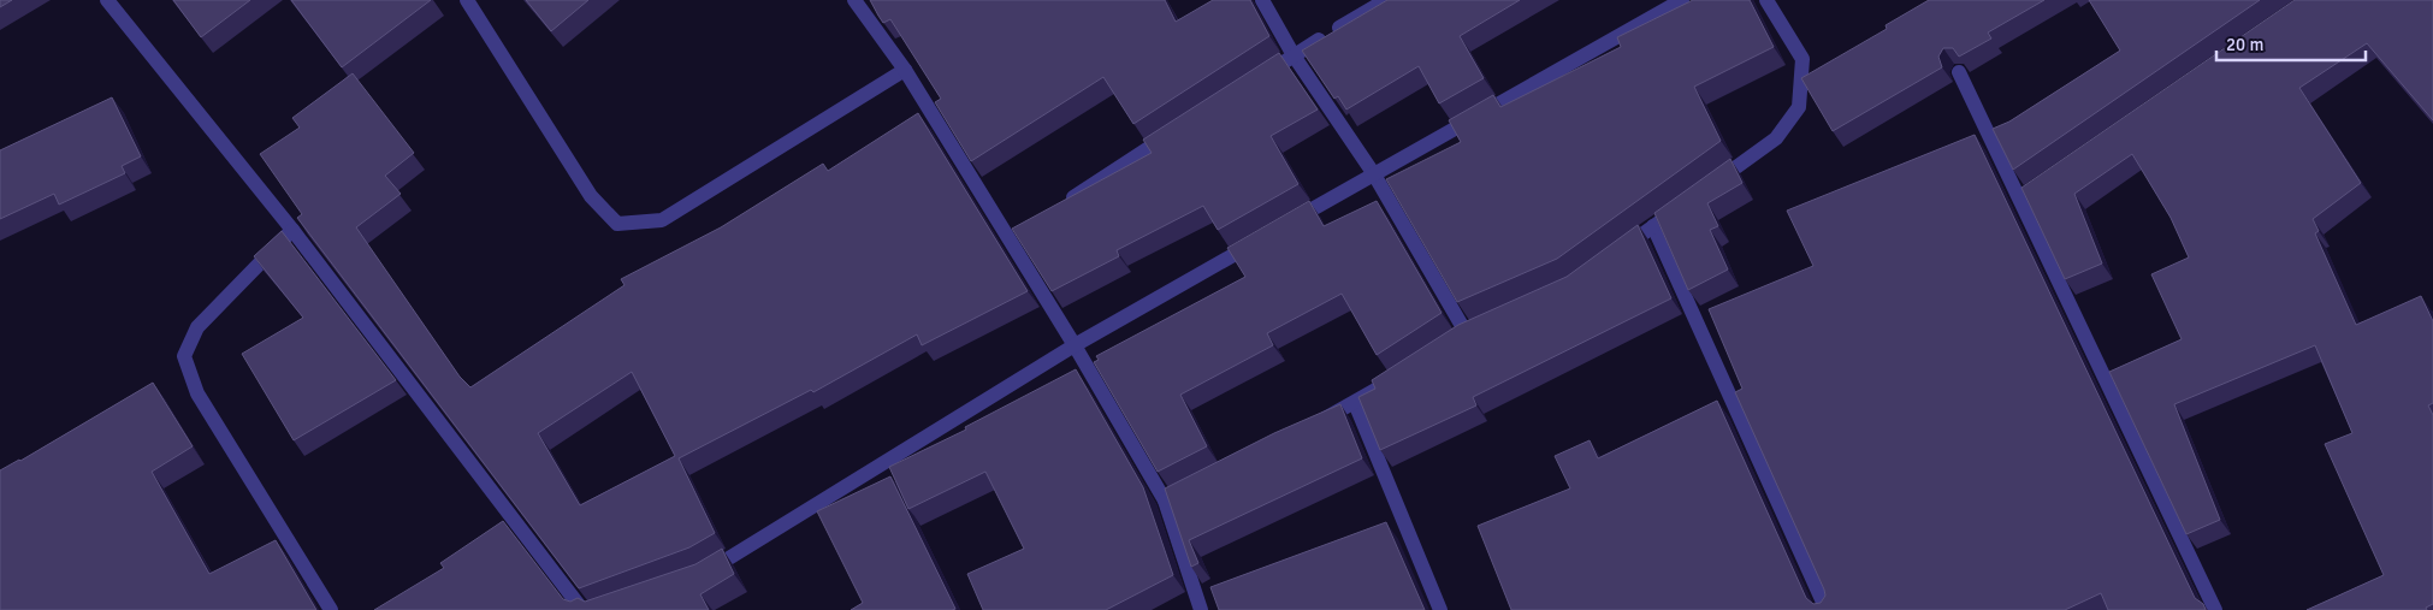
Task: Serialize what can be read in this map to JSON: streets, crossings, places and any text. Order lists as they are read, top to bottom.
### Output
{
  "scale_bar": "20 m"
}
